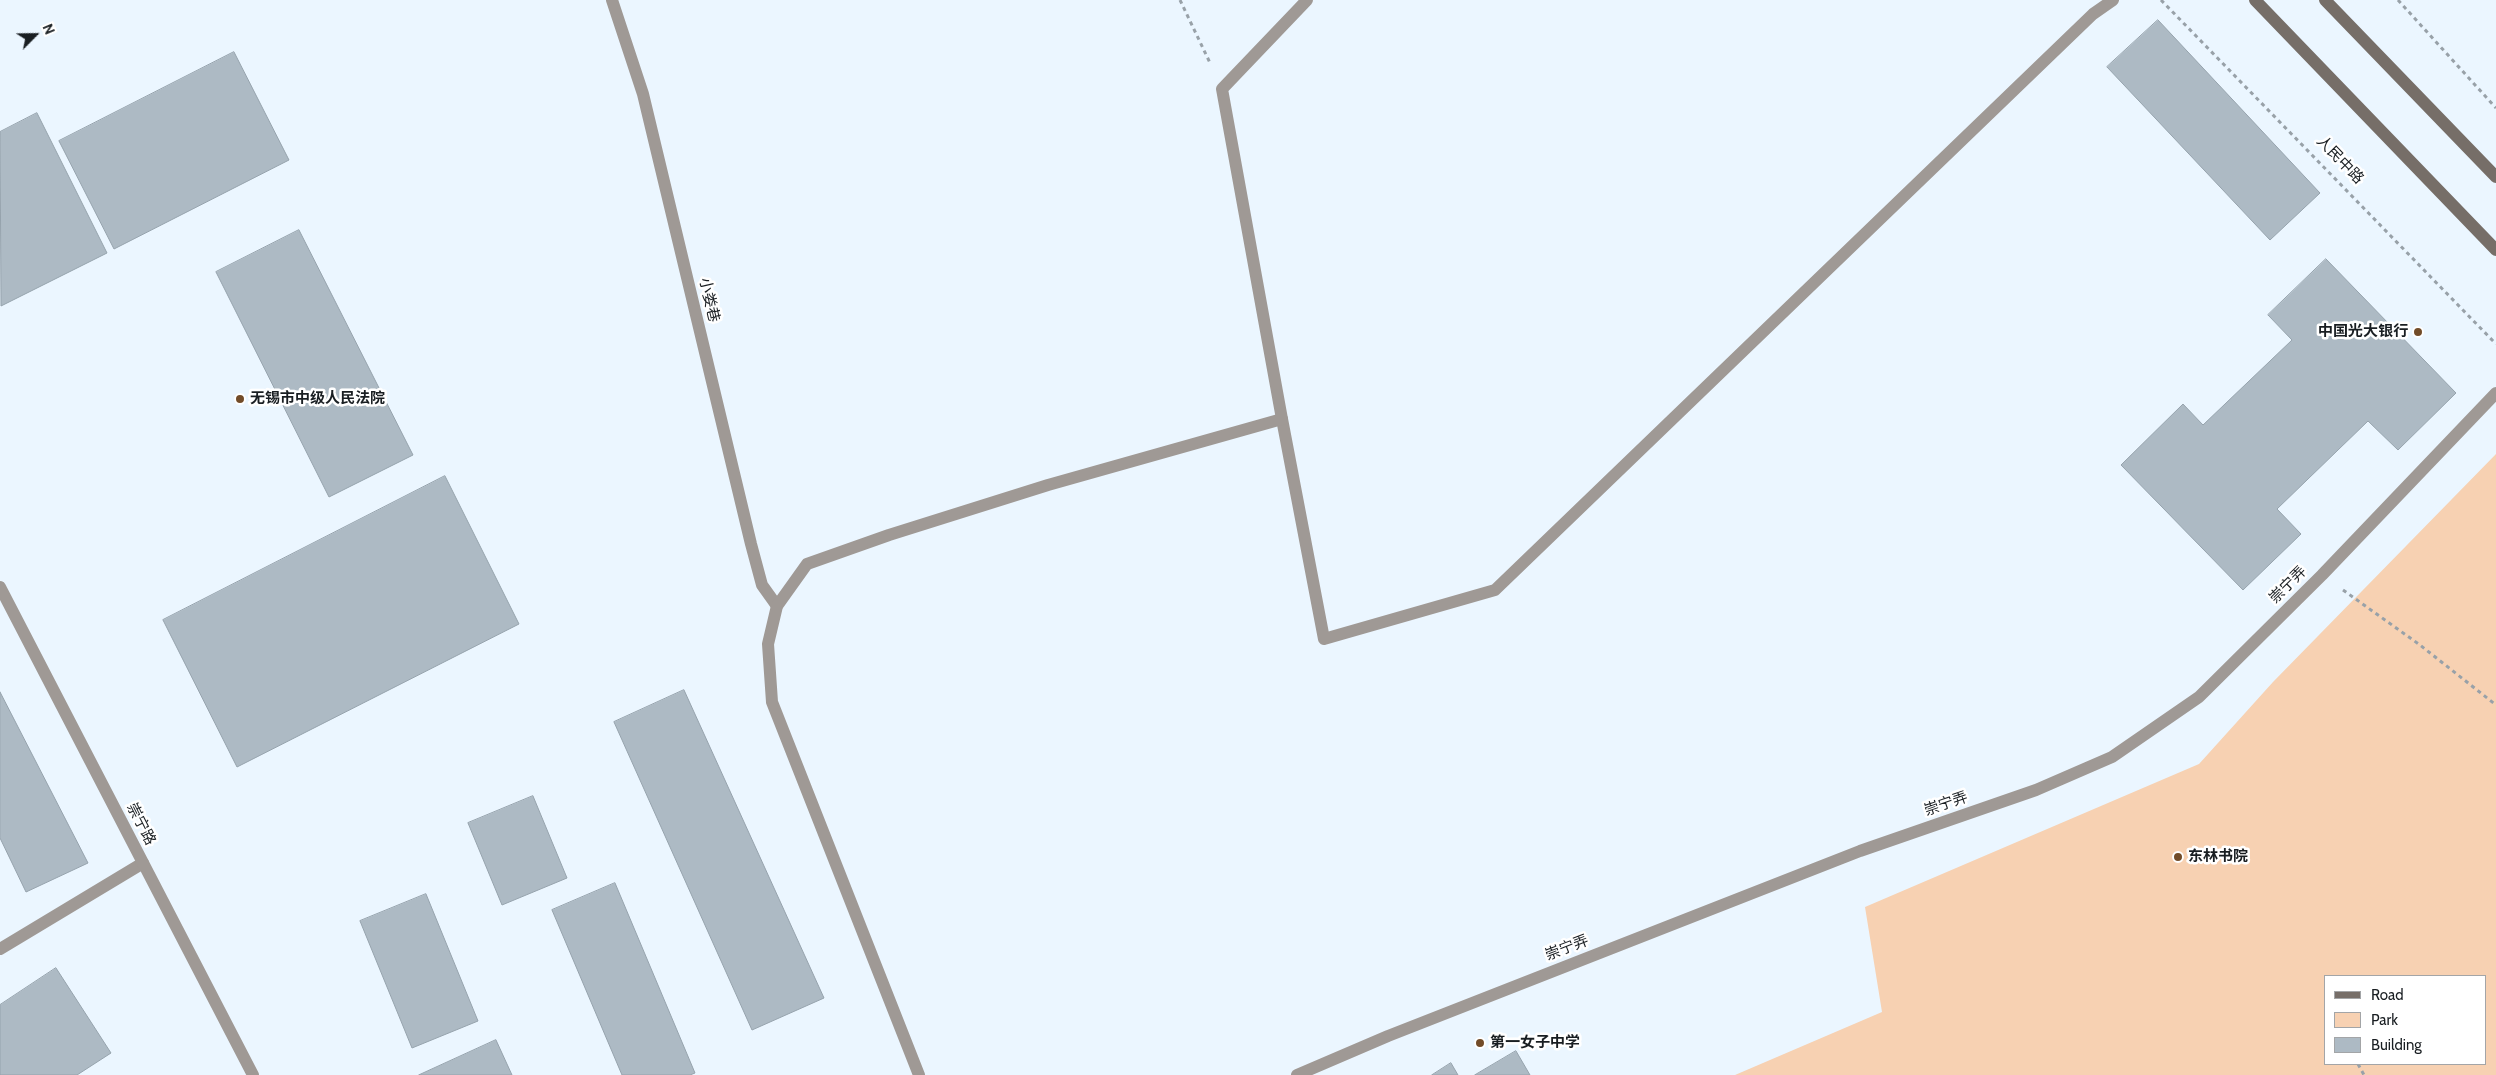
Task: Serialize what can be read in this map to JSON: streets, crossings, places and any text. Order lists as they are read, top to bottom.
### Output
{
  "streets": {
    "street": ["小娄巷", "崇宁弄", "崇宁路"],
    "path": ["人民中路"]
  },
  "places": [
    "中国光大银行",
    "无锡市中级人民法院",
    "东林书院",
    "第一女子中学"
  ],
  "legend": ["Road", "Park", "Building"],
  "north": "top right"
}
